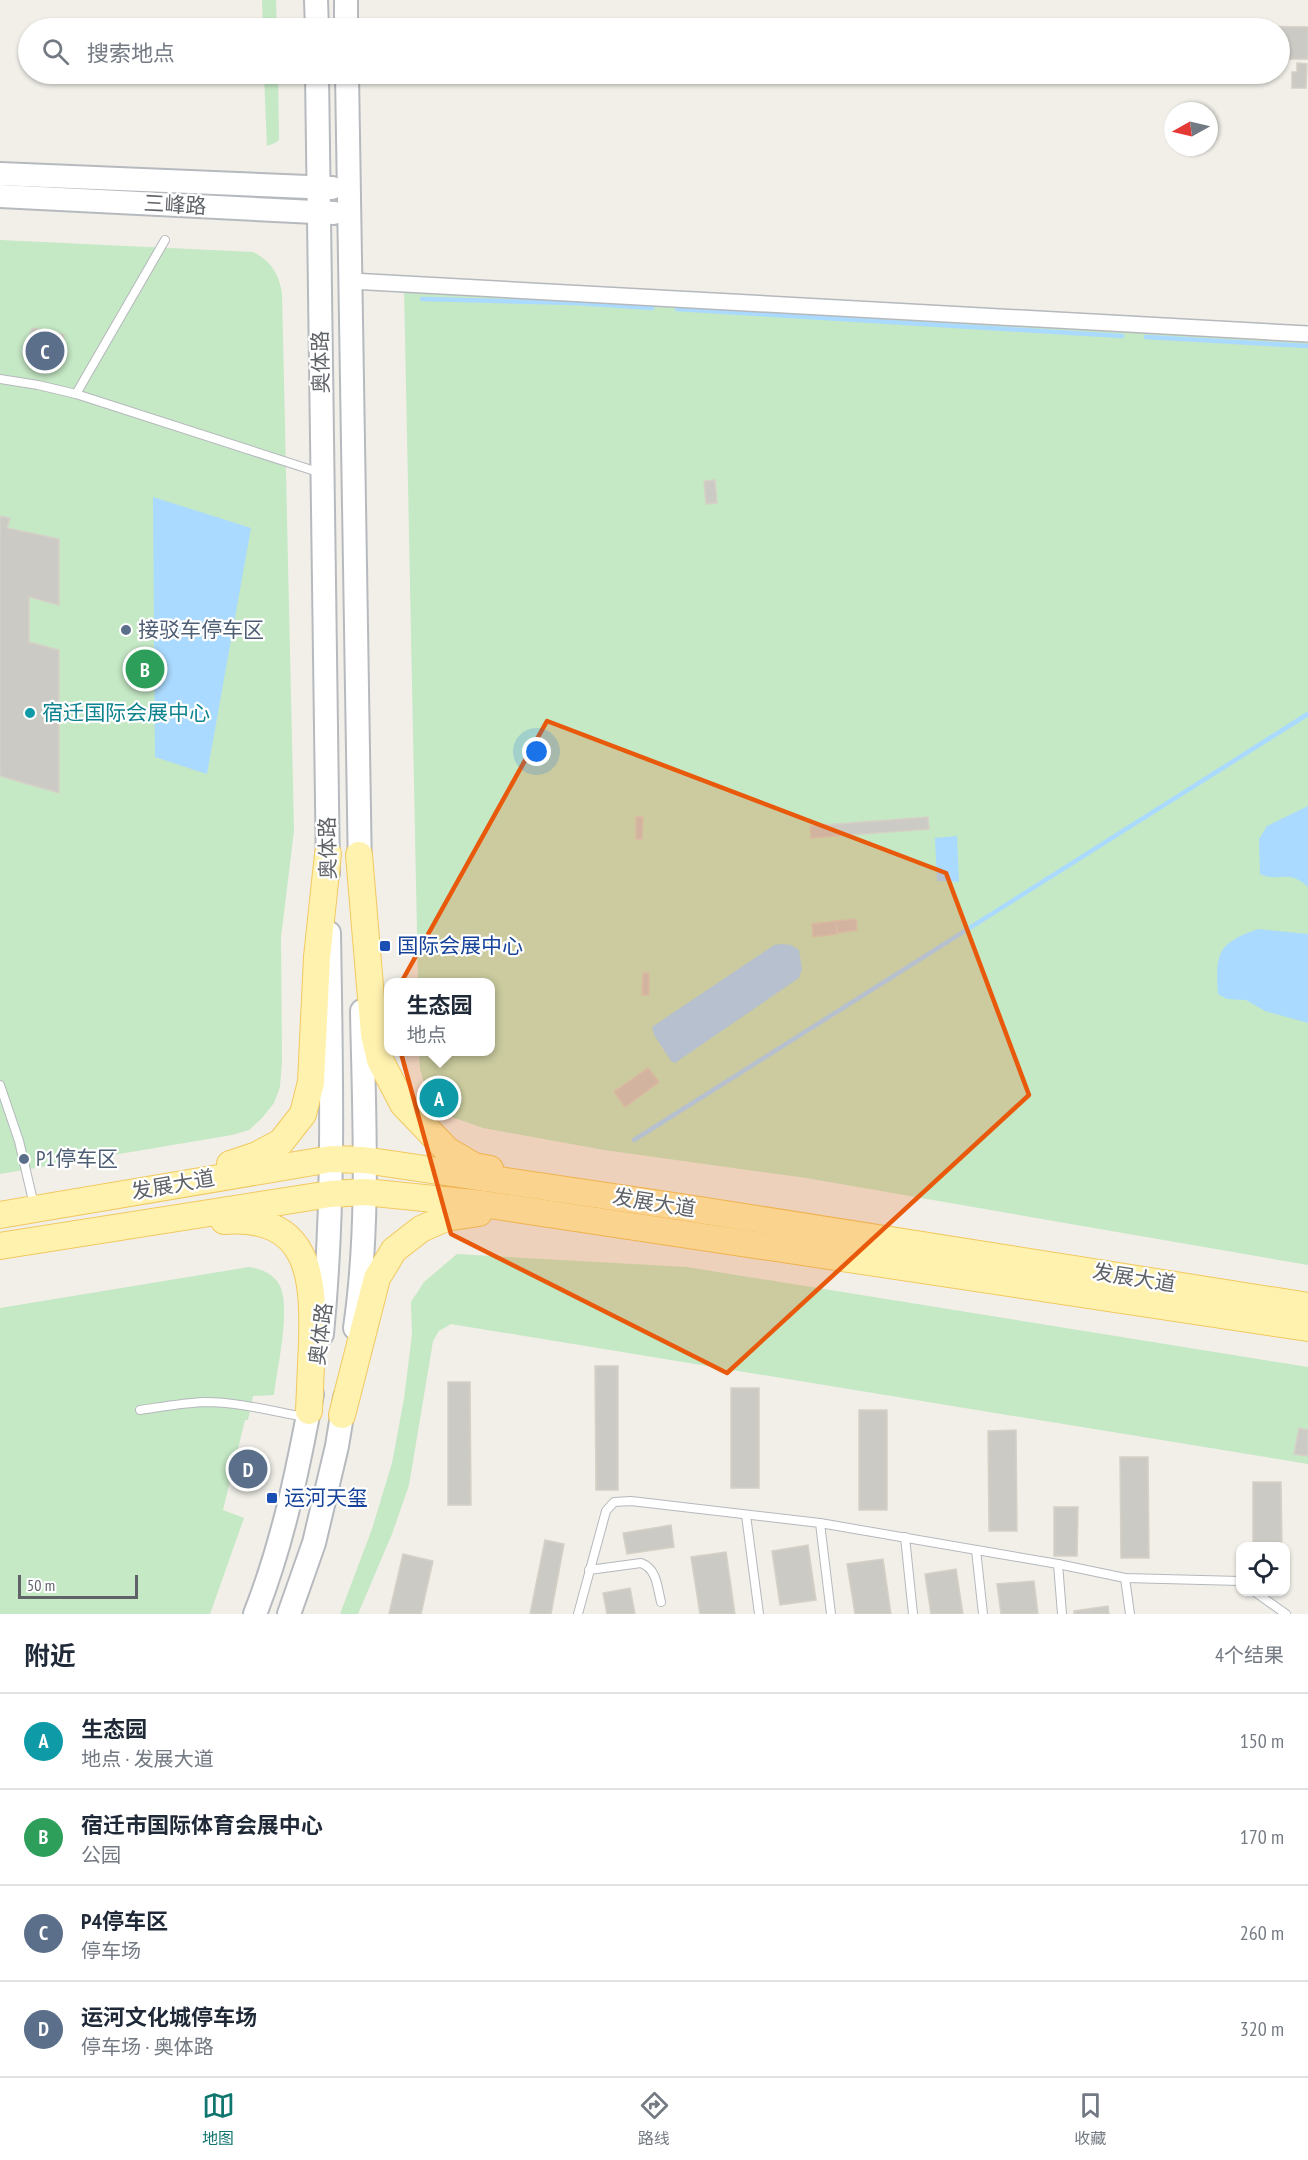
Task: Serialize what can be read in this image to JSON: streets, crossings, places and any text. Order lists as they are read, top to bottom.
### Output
{
  "streets": {
    "main road": ["三峰路", "奥体路", "发展大道"]
  },
  "crossings": [
    ["三峰路", "奥体路"],
    ["奥体路", "发展大道"]
  ],
  "places": {
    "other": ["接驳车停车区", "宿迁国际会展中心", "P1停车区"],
    "transit": ["国际会展中心", "运河天玺"]
  },
  "scale_bar": "50 m",
  "north": "left",
  "page": {
    "search": "搜索地点",
    "pins": [
      "C",
      "B",
      "A",
      "D"
    ],
    "popup": ["生态园", "地点"],
    "scale": "50 m",
    "heading": ["附近", "4个结果"],
    "list": [
      {
        "mark": "A",
        "name": "生态园",
        "note": "地点 · 发展大道",
        "value": "150 m"
      },
      {
        "mark": "B",
        "name": "宿迁市国际体育会展中心",
        "note": "公园",
        "value": "170 m"
      },
      {
        "mark": "C",
        "name": "P4停车区",
        "note": "停车场",
        "value": "260 m"
      },
      {
        "mark": "D",
        "name": "运河文化城停车场",
        "note": "停车场 · 奥体路",
        "value": "320 m"
      }
    ],
    "nav": ["地图", "路线", "收藏"]
  }
}
